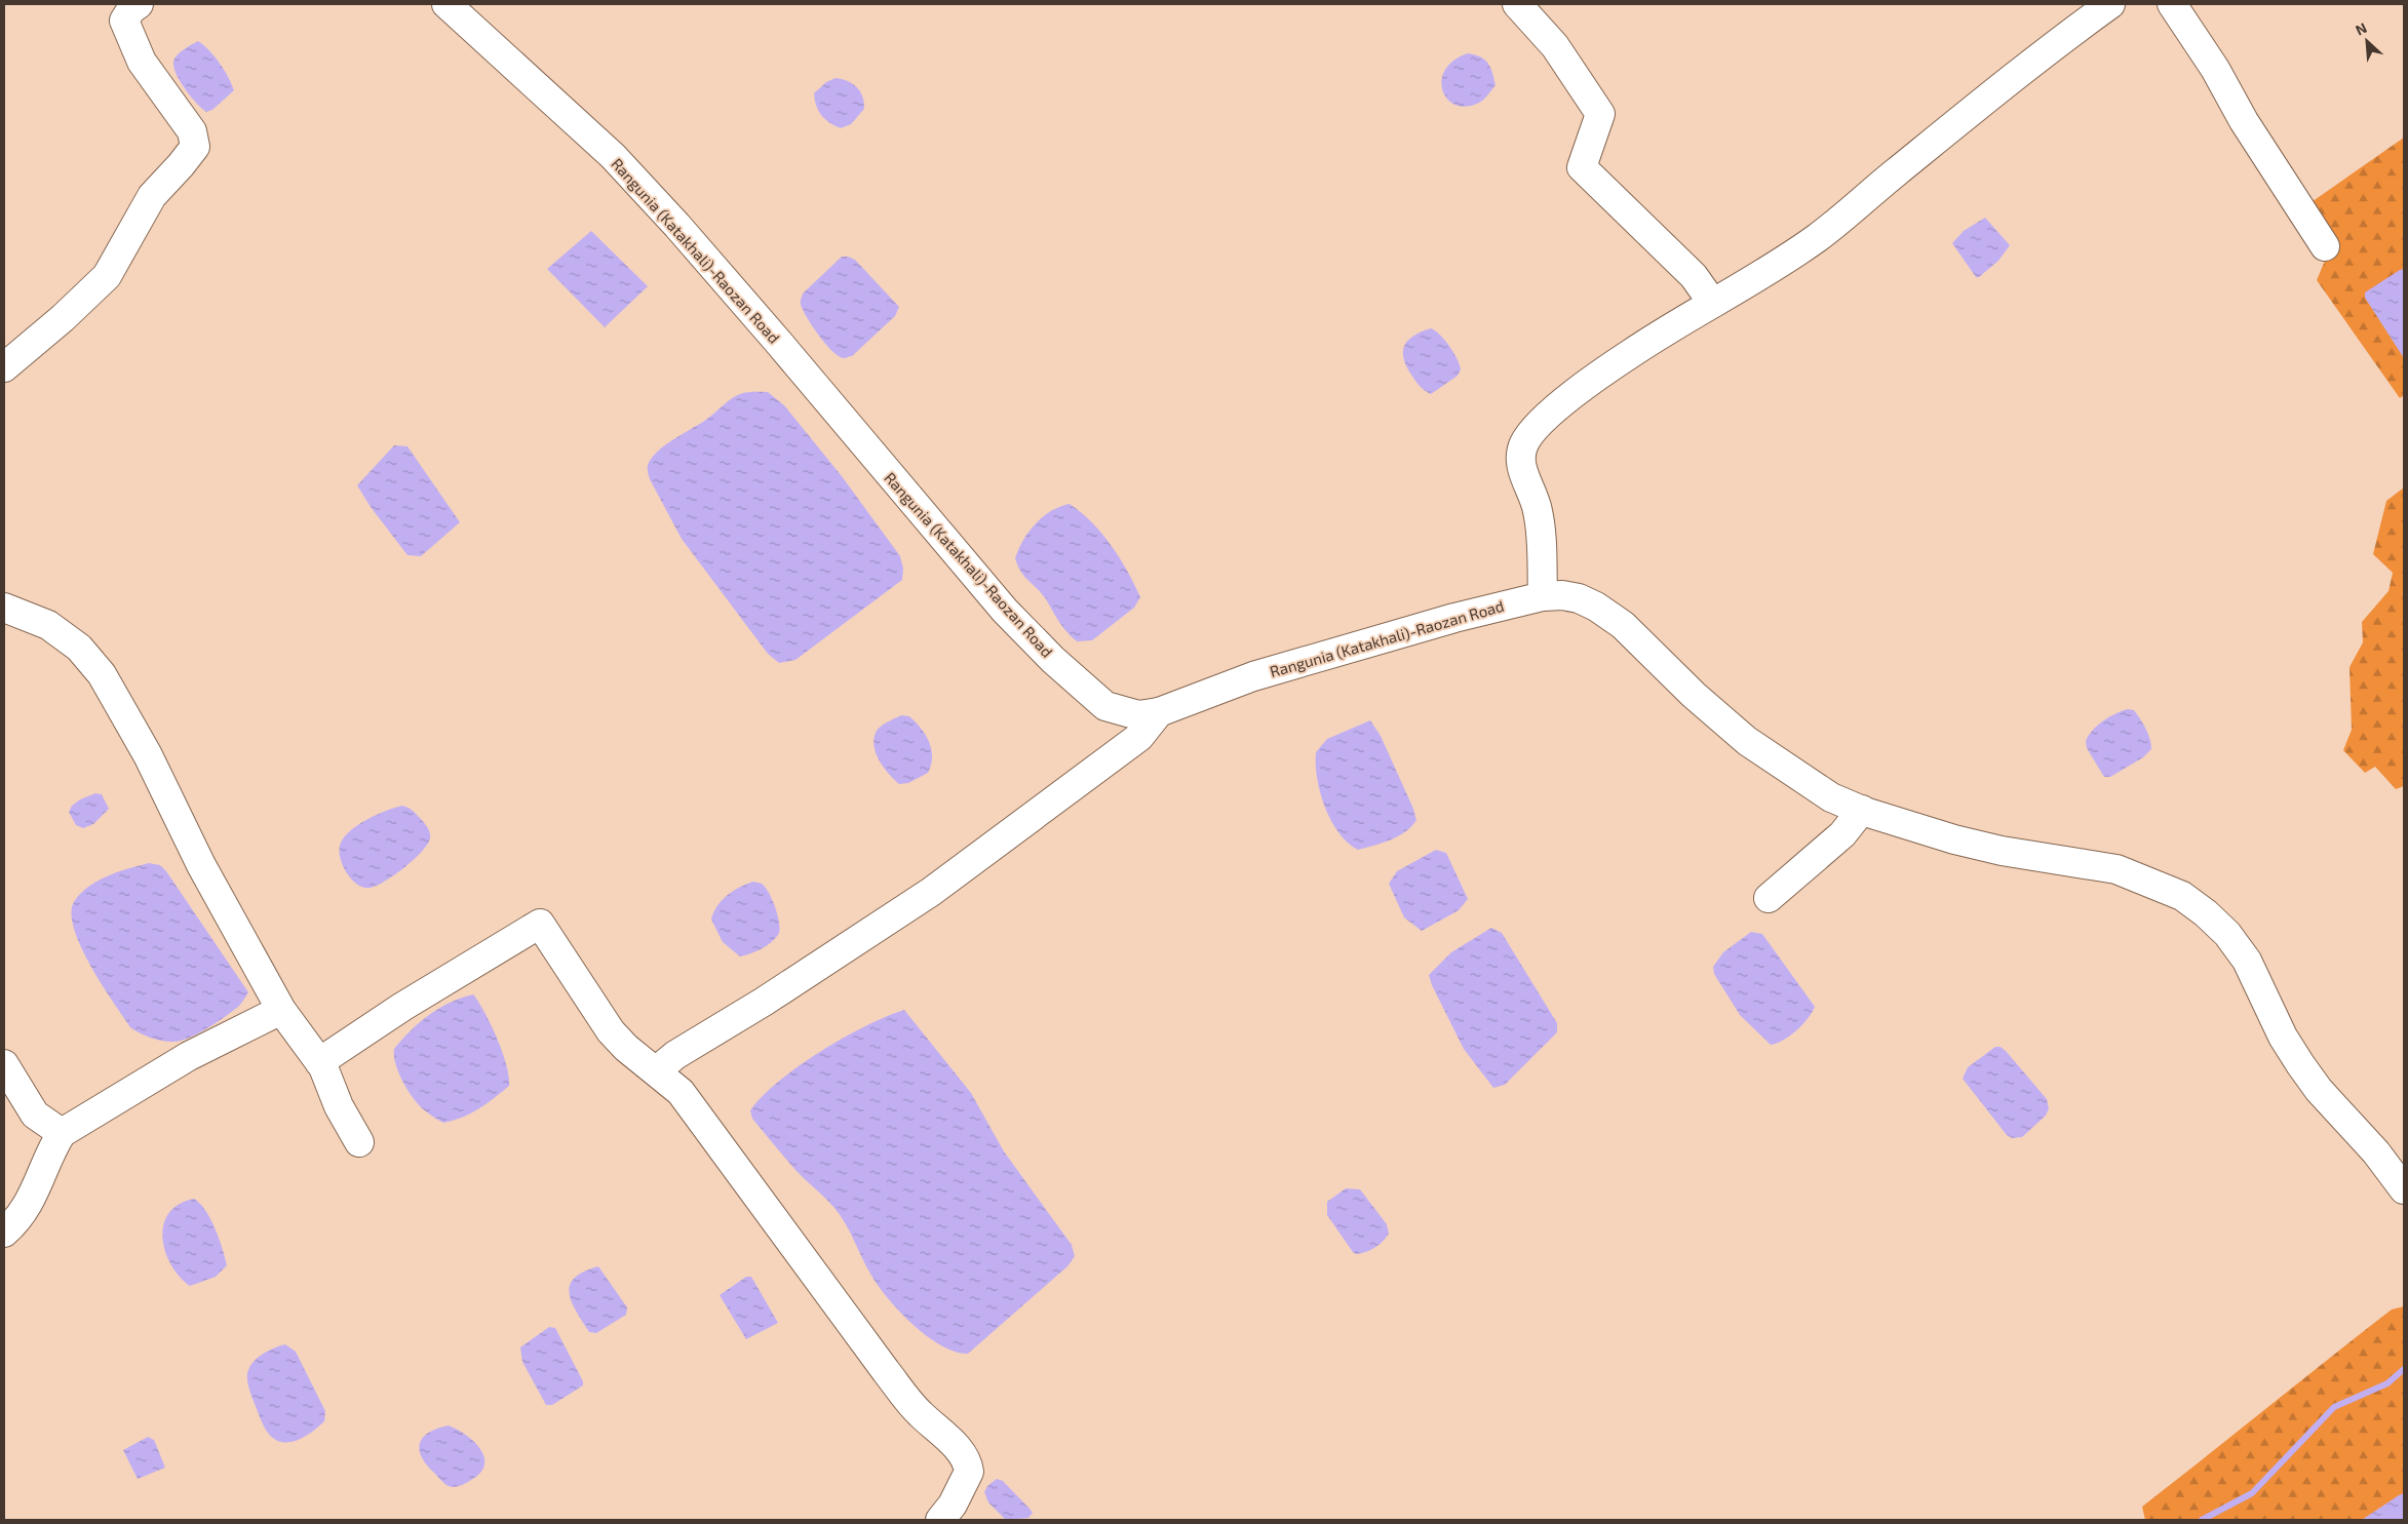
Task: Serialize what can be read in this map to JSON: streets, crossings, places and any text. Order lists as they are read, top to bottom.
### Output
{
  "streets": {
    "street": ["Rangunia (Katakhali)-Raozan Road"]
  },
  "north": "top left"
}
